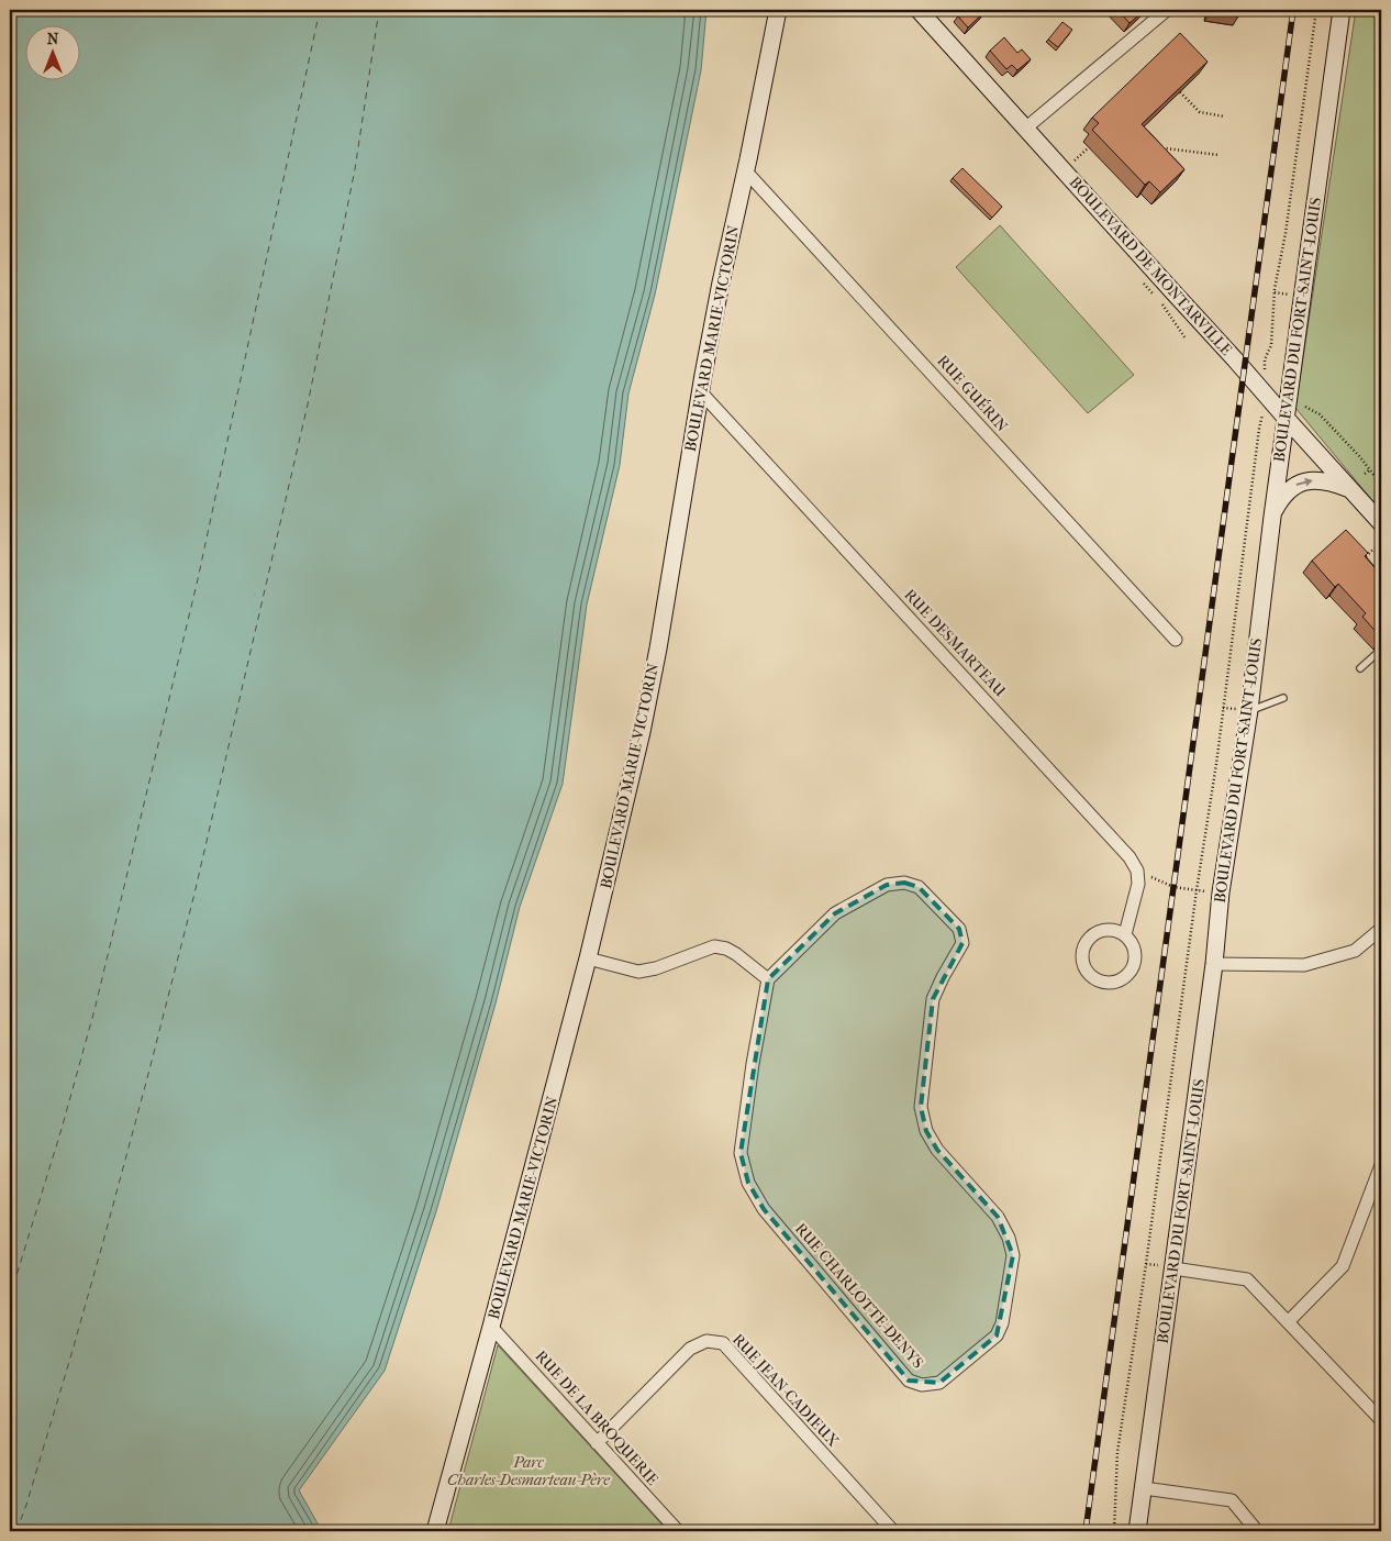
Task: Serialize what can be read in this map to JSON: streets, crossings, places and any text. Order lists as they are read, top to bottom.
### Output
{
  "streets": {
    "street": [
      "BOULEVARD DE MONTARVILLE",
      "BOULEVARD DU FORT-SAINT-LOUIS",
      "BOULEVARD MARIE-VICTORIN",
      "RUE GUÉRIN",
      "RUE DESMARTEAU",
      "RUE CHARLOTTE-DENYS",
      "RUE JEAN-CADIEUX",
      "RUE DE LA BROQUERIE"
    ]
  },
  "crossings": [
    ["BOULEVARD DE MONTARVILLE", "BOULEVARD DU FORT-SAINT-LOUIS"],
    ["BOULEVARD MARIE-VICTORIN", "RUE GUÉRIN"],
    ["BOULEVARD MARIE-VICTORIN", "RUE DESMARTEAU"],
    ["BOULEVARD MARIE-VICTORIN", "RUE DE LA BROQUERIE"],
    ["RUE JEAN-CADIEUX", "RUE DE LA BROQUERIE"]
  ],
  "parks": ["Parc Charles-Desmarteau-Père"],
  "north": "top"
}
